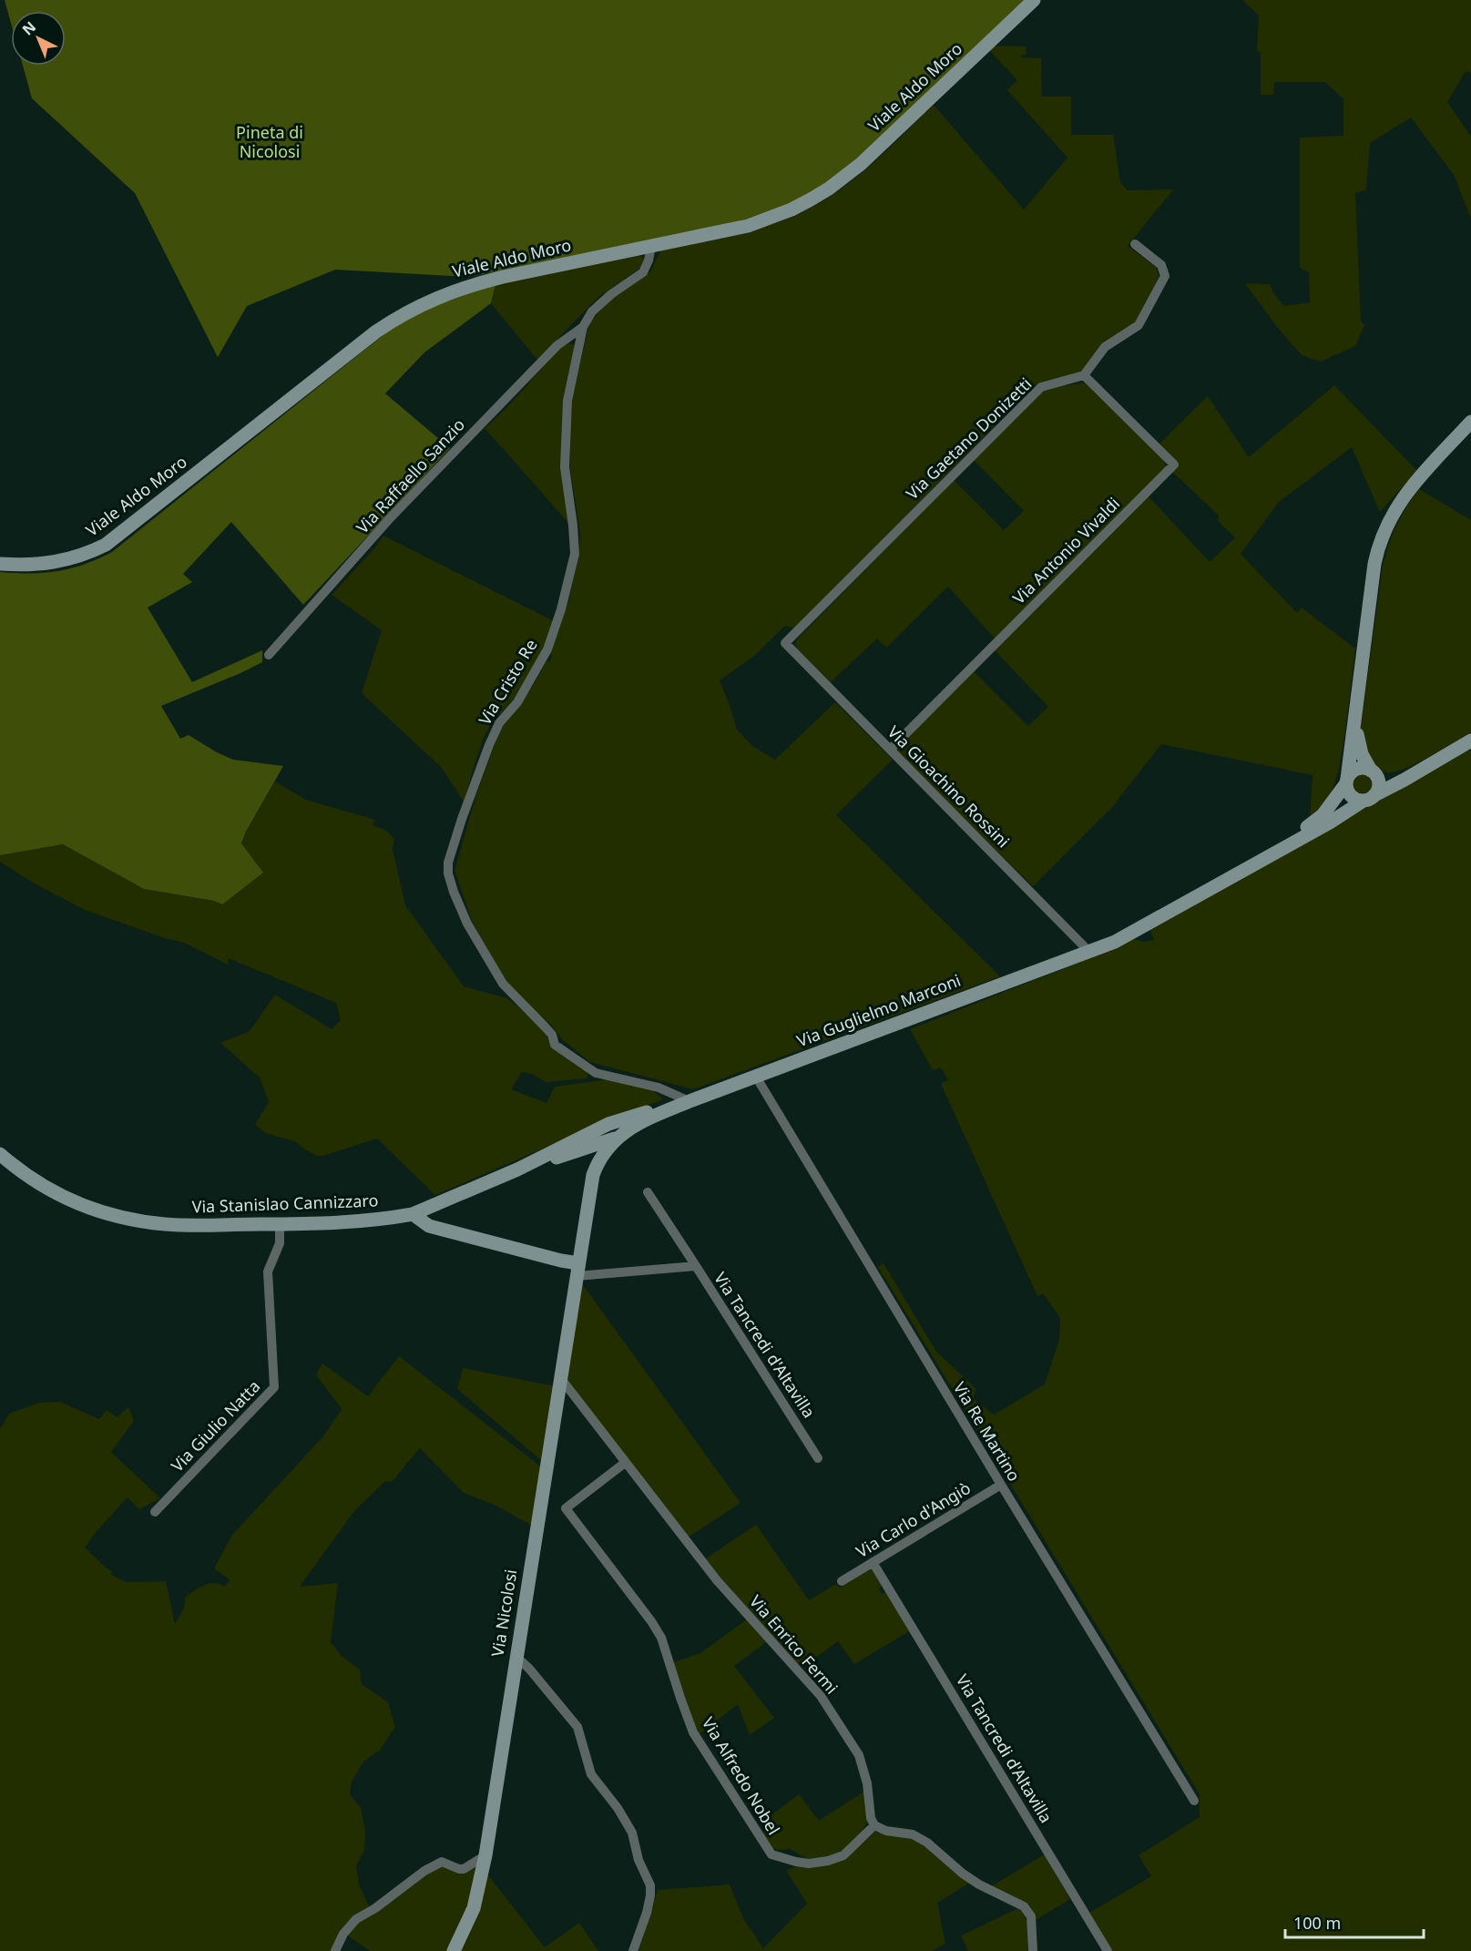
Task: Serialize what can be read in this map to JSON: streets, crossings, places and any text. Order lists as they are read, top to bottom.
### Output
{
  "streets": {
    "main road": [
      "Viale Aldo Moro",
      "Via Guglielmo Marconi",
      "Via Stanislao Cannizzaro",
      "Via Nicolosi"
    ],
    "street": [
      "Via Gaetano Donizetti",
      "Via Raffaello Sanzio",
      "Via Antonio Vivaldi",
      "Via Cristo Re",
      "Via Gioachino Rossini",
      "Via Tancredi d'Altavilla",
      "Via Giulio Natta",
      "Via Re Martino",
      "Via Carlo d'Angiò",
      "Via Enrico Fermi",
      "Via Alfredo Nobel"
    ]
  },
  "crossings": [
    ["Viale Aldo Moro", "Via Cristo Re"],
    ["Via Gaetano Donizetti", "Via Antonio Vivaldi"],
    ["Via Gaetano Donizetti", "Via Gioachino Rossini"],
    ["Via Raffaello Sanzio", "Via Cristo Re"],
    ["Via Antonio Vivaldi", "Via Gioachino Rossini"],
    ["Via Cristo Re", "Via Guglielmo Marconi"],
    ["Via Gioachino Rossini", "Via Guglielmo Marconi"],
    ["Via Guglielmo Marconi", "Via Tancredi d'Altavilla"],
    ["Via Guglielmo Marconi", "Via Re Martino"],
    ["Via Guglielmo Marconi", "Via Nicolosi"],
    ["Via Stanislao Cannizzaro", "Via Giulio Natta"],
    ["Via Tancredi d'Altavilla", "Via Carlo d'Angiò"],
    ["Via Tancredi d'Altavilla", "Via Nicolosi"],
    ["Via Re Martino", "Via Carlo d'Angiò"],
    ["Via Nicolosi", "Via Enrico Fermi"],
    ["Via Enrico Fermi", "Via Alfredo Nobel"]
  ],
  "parks": ["Pineta di Nicolosi"],
  "scale_bar": "100 m",
  "north": "top left"
}
